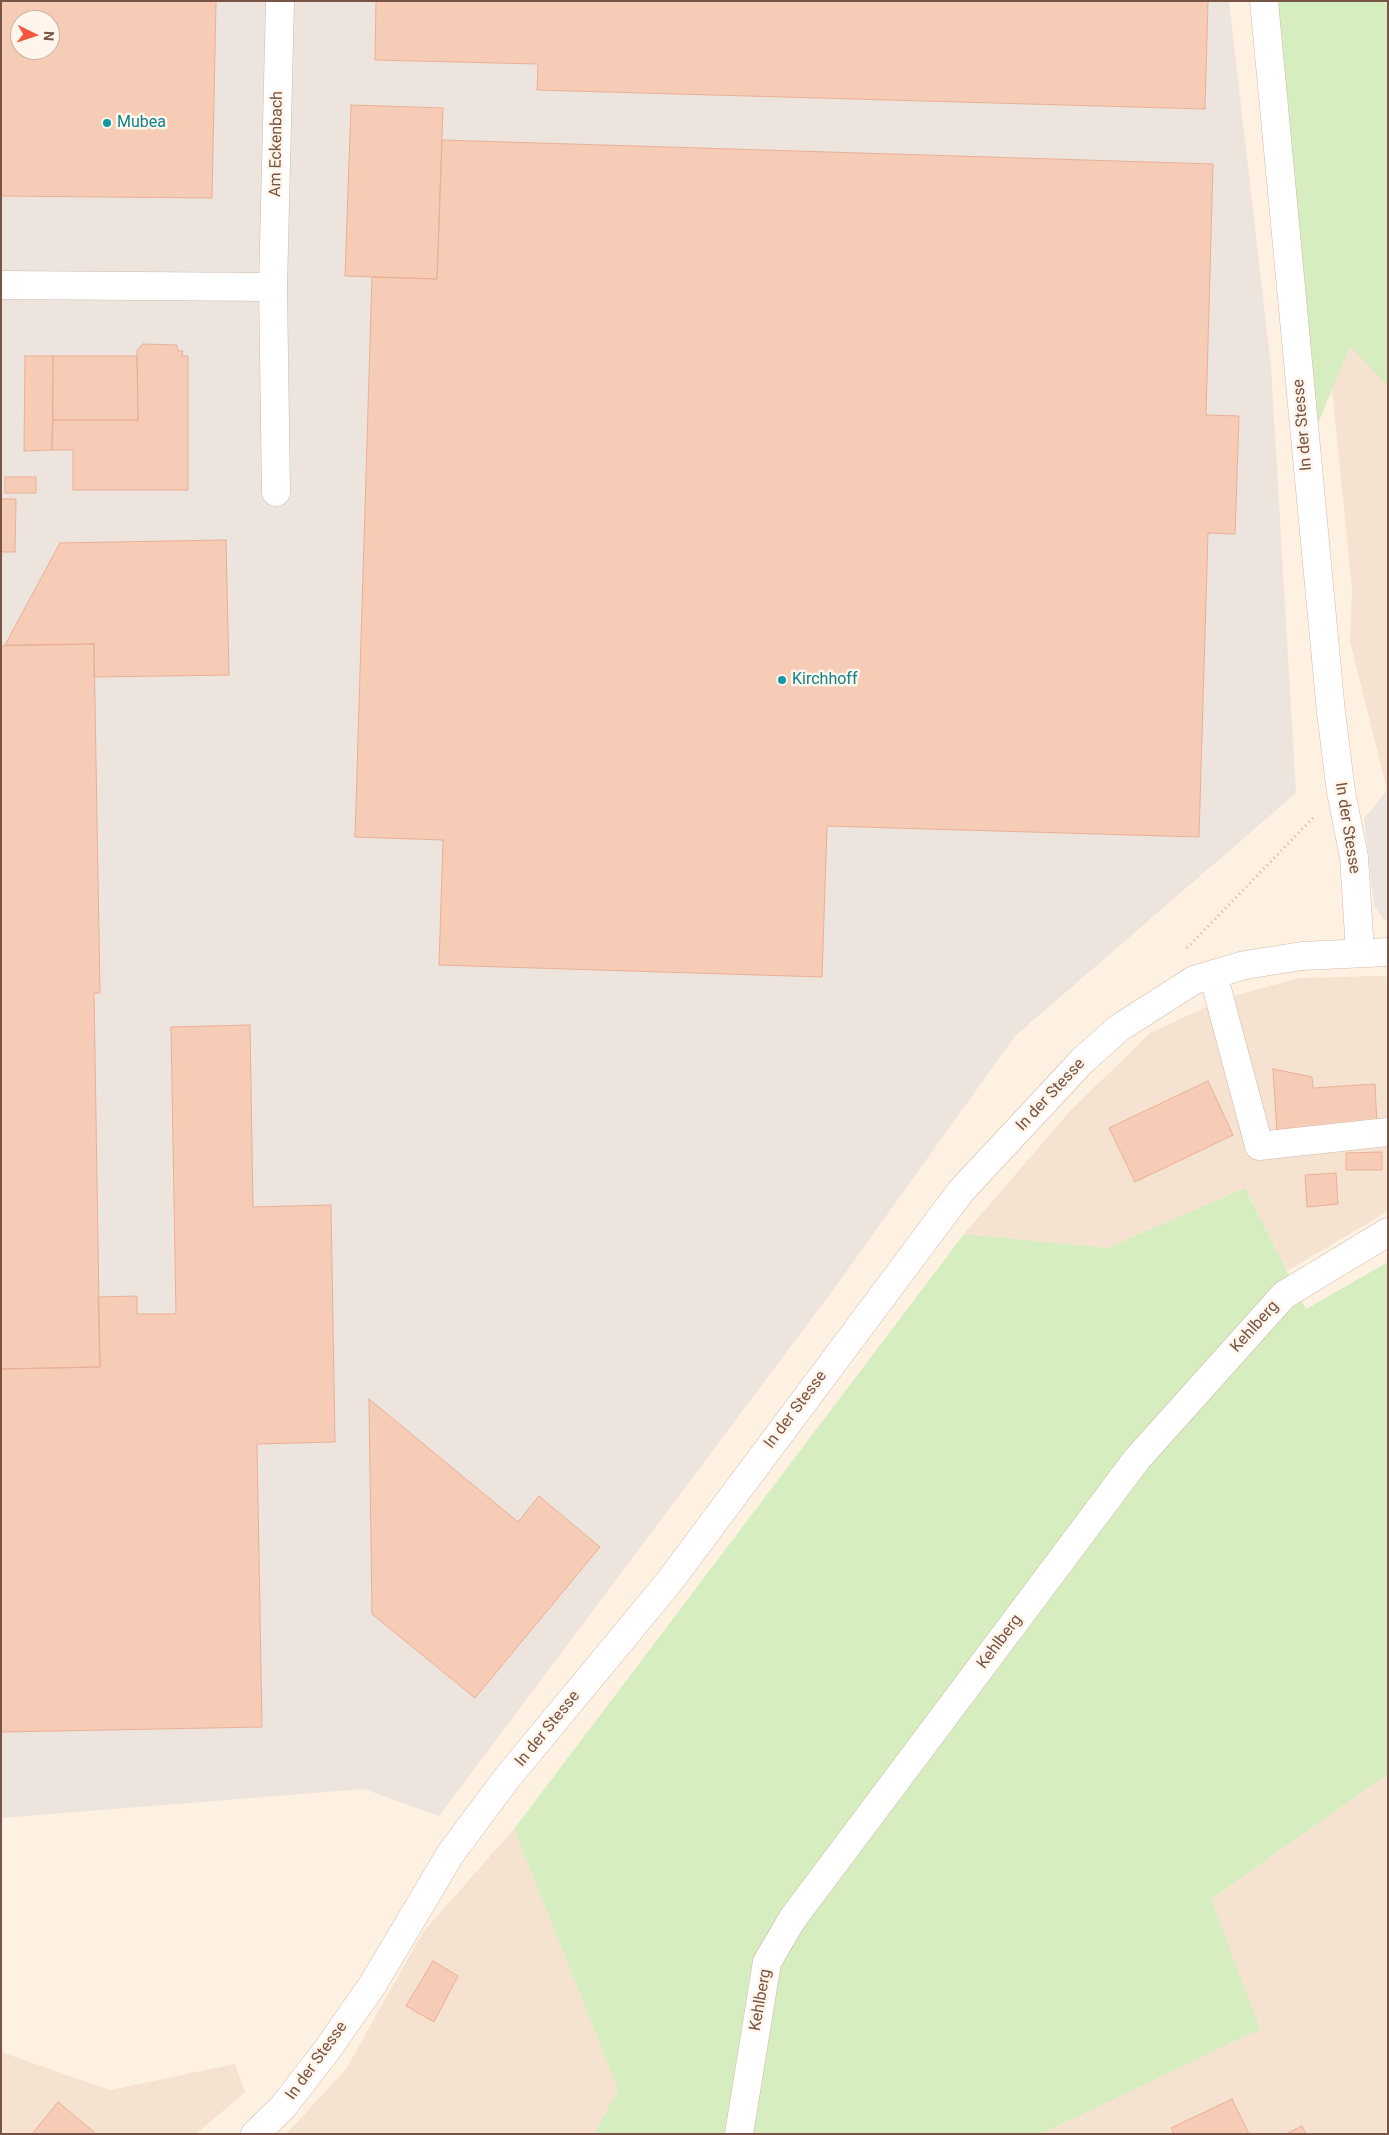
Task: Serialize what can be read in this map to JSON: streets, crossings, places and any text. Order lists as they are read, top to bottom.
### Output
{
  "streets": {
    "street": ["Am Eckenbach", "In der Stesse", "Kehlberg"]
  },
  "places": ["Mubea", "Kirchhoff"],
  "north": "right"
}
